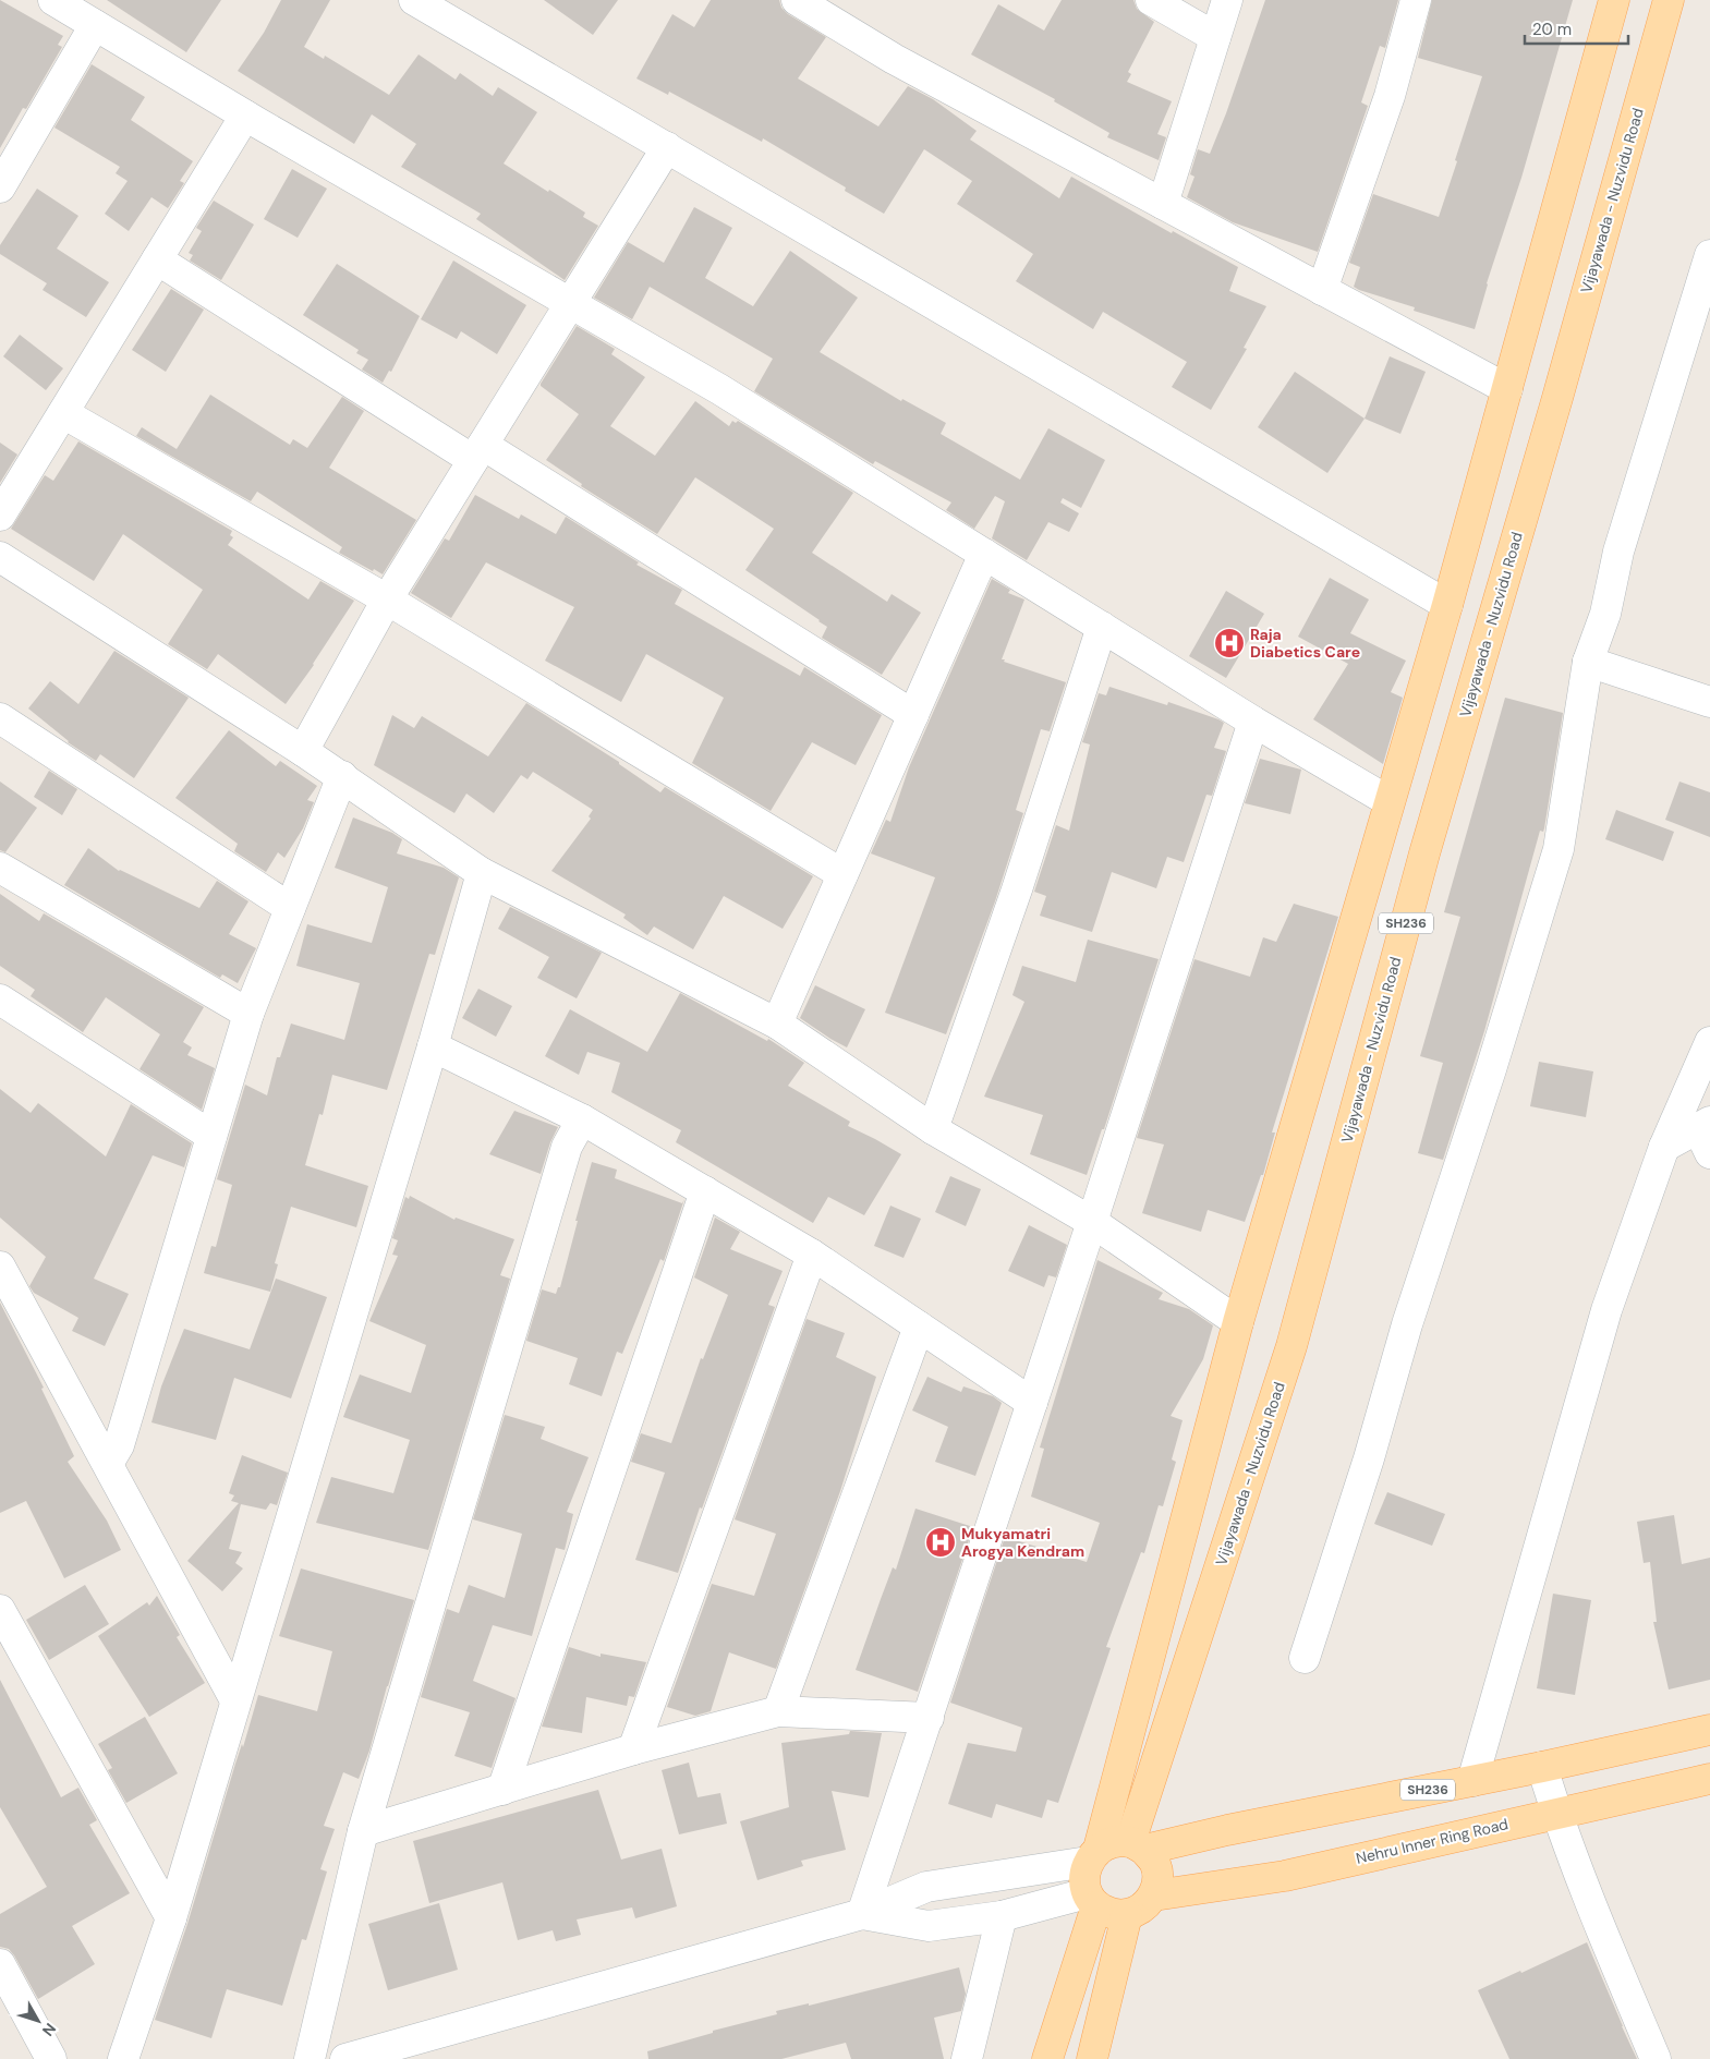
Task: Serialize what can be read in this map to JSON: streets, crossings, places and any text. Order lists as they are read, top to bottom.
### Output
{
  "streets": {
    "main road": ["Vijayawada - Nuzvidu Road", "SH236", "Nehru Inner Ring Road"]
  },
  "crossings": [
    ["Vijayawada - Nuzvidu Road", "SH236"],
    ["Vijayawada - Nuzvidu Road", "Nehru Inner Ring Road"],
    ["SH236", "Nehru Inner Ring Road"]
  ],
  "places": {
    "hospital": ["Raja Diabetics Care", "Mukyamatri Arogya Kendram"]
  },
  "scale_bar": "20 m",
  "north": "bottom right"
}
